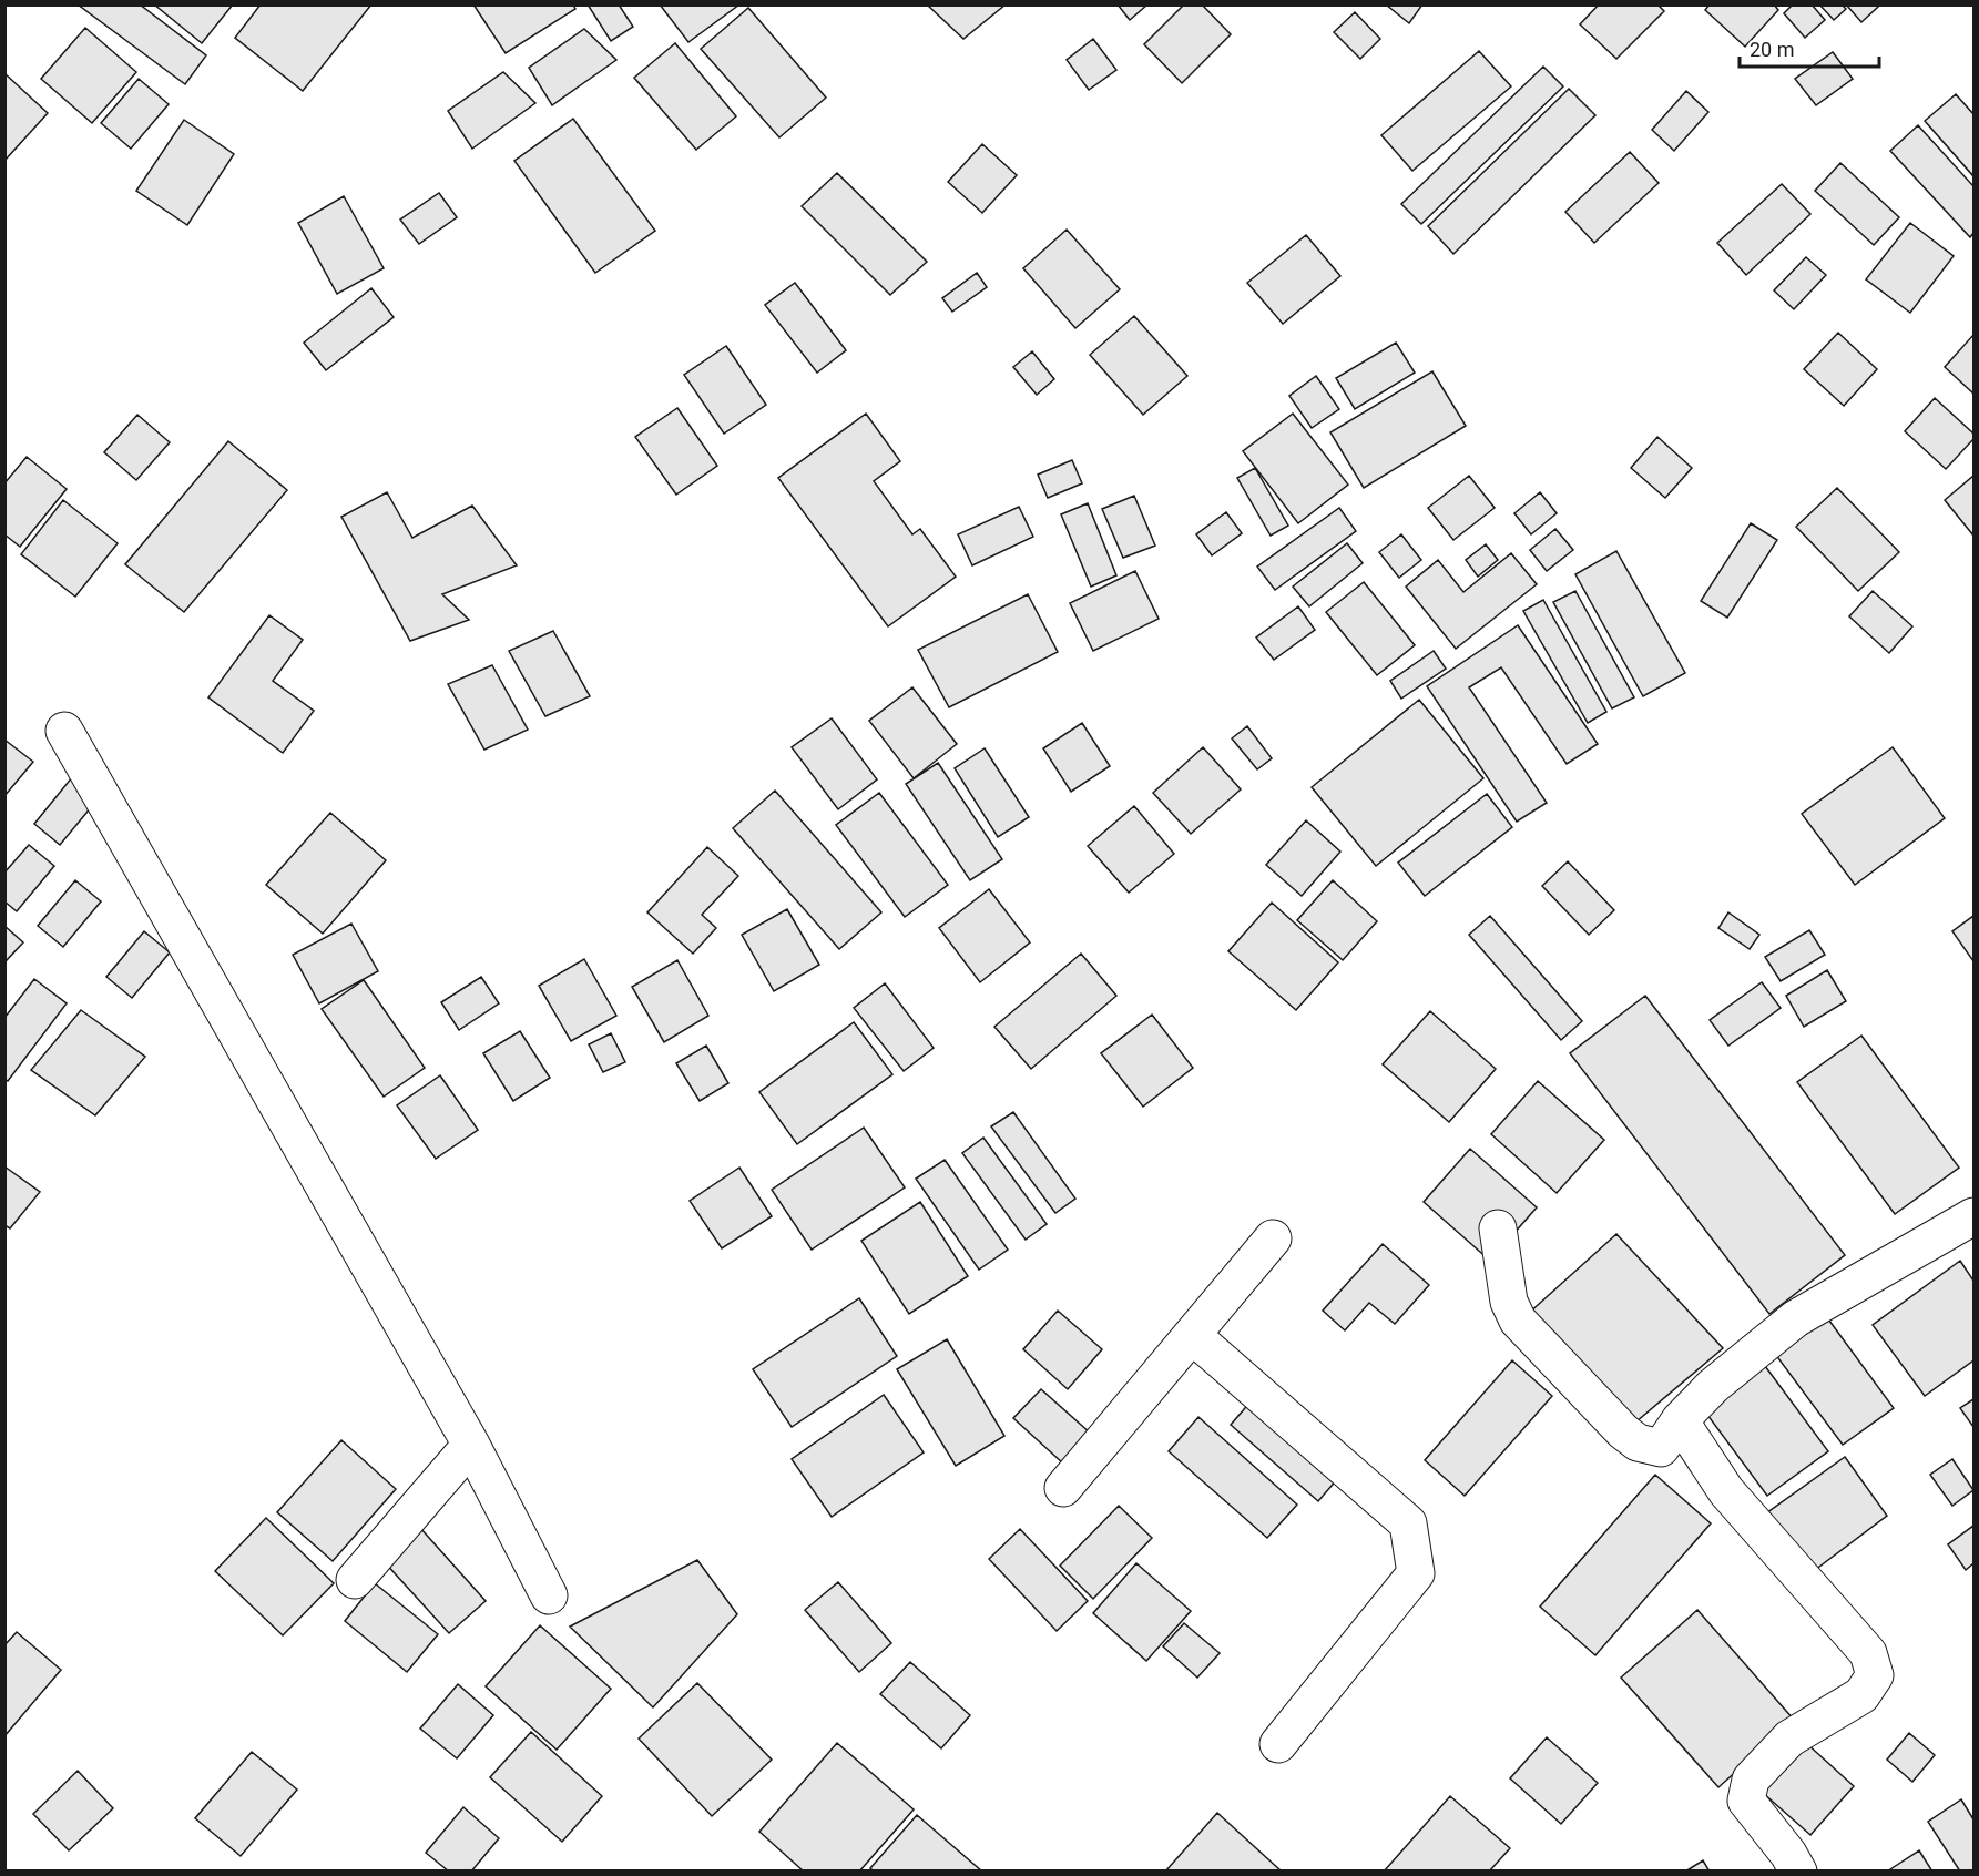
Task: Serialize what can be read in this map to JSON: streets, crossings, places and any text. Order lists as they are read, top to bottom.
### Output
{
  "scale_bar": "20 m"
}
